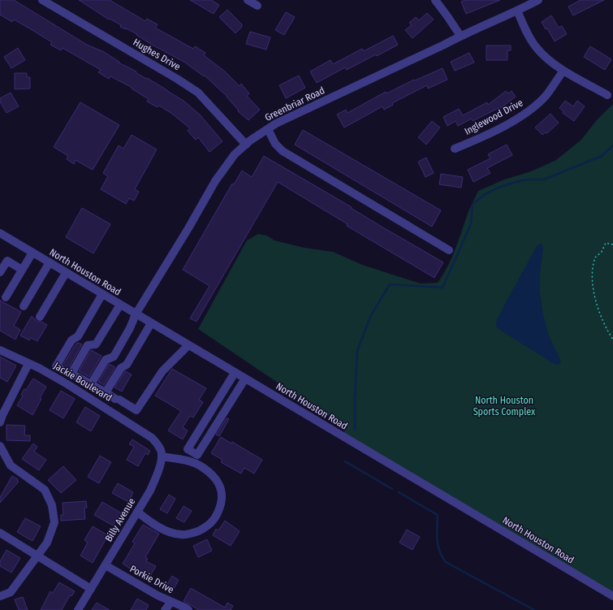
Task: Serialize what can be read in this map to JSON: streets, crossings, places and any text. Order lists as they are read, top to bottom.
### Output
{
  "streets": {
    "street": [
      "Hughes Drive",
      "Greenbriar Road",
      "Inglewood Drive",
      "North Houston Road",
      "Jackie Boulevard",
      "Billy Avenue",
      "Porkie Drive"
    ]
  },
  "crossings": [
    ["Hughes Drive", "Greenbriar Road"],
    ["Greenbriar Road", "North Houston Road"],
    ["Jackie Boulevard", "Billy Avenue"],
    ["Billy Avenue", "Porkie Drive"]
  ],
  "parks": ["North Houston Sports Complex"]
}
